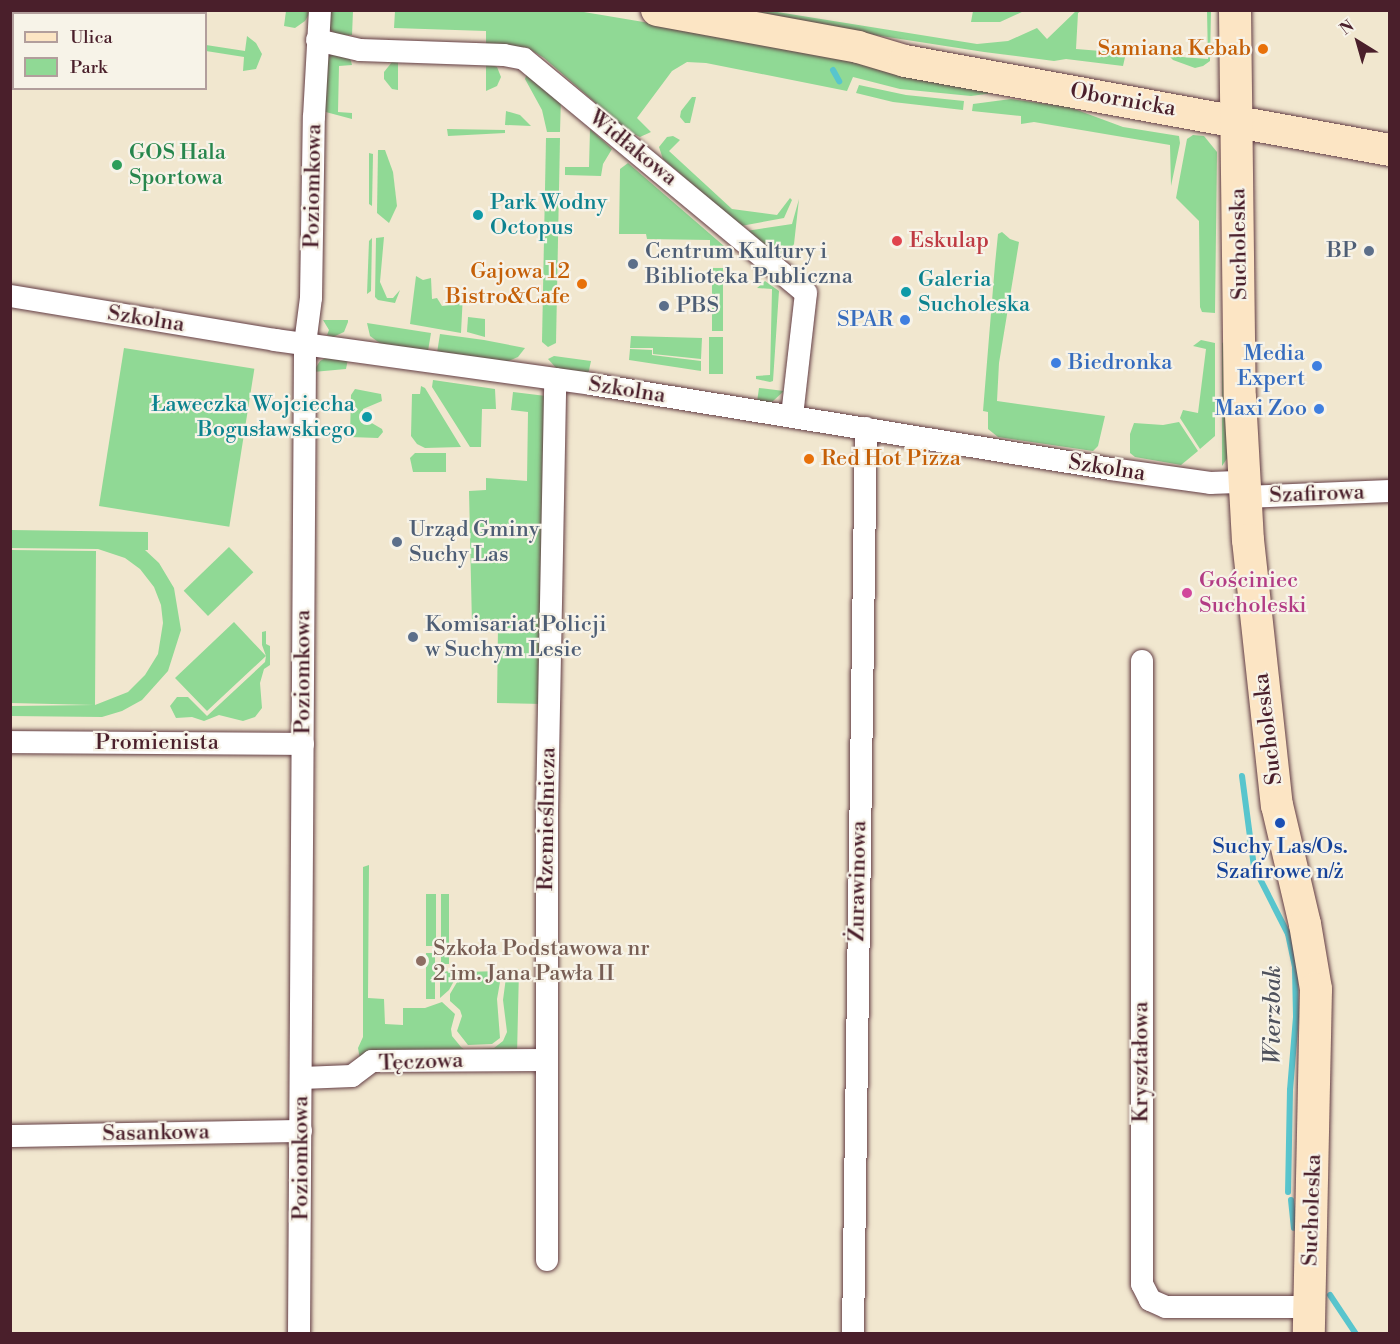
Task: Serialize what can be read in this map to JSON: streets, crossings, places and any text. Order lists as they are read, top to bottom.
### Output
{
  "streets": {
    "street": [
      "Obornicka",
      "Widłakowa",
      "Poziomkowa",
      "Sucholeska",
      "Szkolna",
      "Szafirowa",
      "Promienista",
      "Rzemieślnicza",
      "Żurawinowa",
      "Tęczowa",
      "Kryształowa",
      "Sasankowa"
    ]
  },
  "crossings": [
    ["Obornicka", "Sucholeska"],
    ["Widłakowa", "Poziomkowa"],
    ["Widłakowa", "Szkolna"],
    ["Poziomkowa", "Szkolna"],
    ["Poziomkowa", "Promienista"],
    ["Poziomkowa", "Tęczowa"],
    ["Poziomkowa", "Sasankowa"],
    ["Sucholeska", "Szkolna"],
    ["Sucholeska", "Szafirowa"],
    ["Sucholeska", "Kryształowa"],
    ["Szkolna", "Szafirowa"],
    ["Szkolna", "Rzemieślnicza"],
    ["Szkolna", "Żurawinowa"],
    ["Rzemieślnicza", "Tęczowa"]
  ],
  "water": ["Wierzbak"],
  "places": [
    "Samiana Kebab",
    "GOS Hala Sportowa",
    "Park Wodny Octopus",
    "Eskulap",
    "BP",
    "Centrum Kultury i Biblioteka Publiczna",
    "Gajowa 12 Bistro&Cafe",
    "Galeria Sucholeska",
    "PBS",
    "SPAR",
    "Biedronka",
    "Media Expert",
    "Maxi Zoo",
    "Ławeczka Wojciecha Bogusławskiego",
    "Red Hot Pizza",
    "Urząd Gminy Suchy Las",
    "Gościniec Sucholeski",
    "Komisariat Policji w Suchym Lesie",
    "Suchy Las/Os. Szafirowe n/ż",
    "Szkoła Podstawowa nr 2 im. Jana Pawła II"
  ],
  "legend": ["Ulica", "Park"],
  "north": "top left"
}
